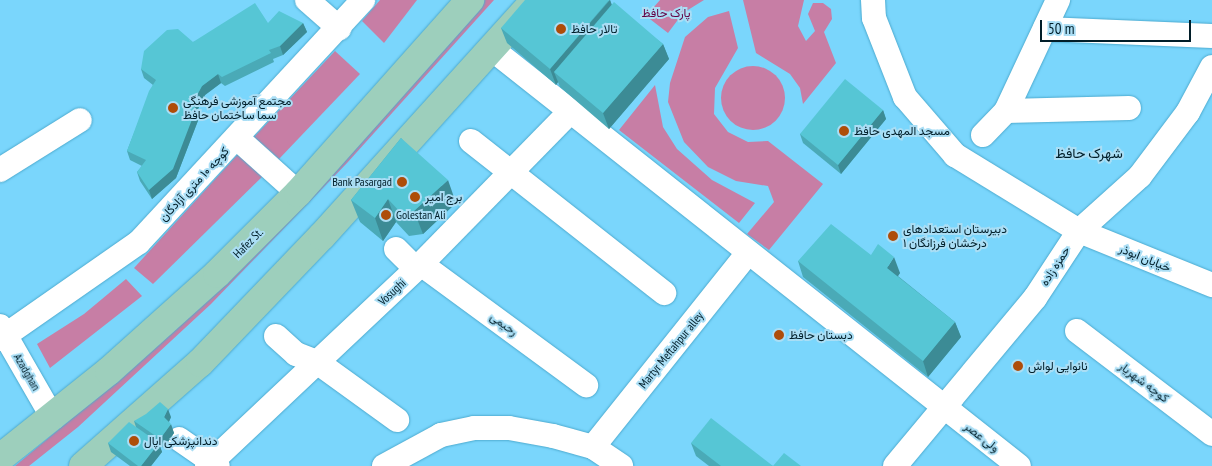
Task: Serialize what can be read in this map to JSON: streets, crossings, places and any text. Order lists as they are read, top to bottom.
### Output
{
  "streets": {
    "main road": ["Hafez St."],
    "street": [
      "کوچه ۱۰ متری آزادگان",
      "خیابان ابوذر",
      "حمزه زاده",
      "Vosughi",
      "رحیمی",
      "Martyr Meftahpur alley",
      "Azadghan",
      "کوچه شهریار",
      "ولی عصر"
    ]
  },
  "crossings": [
    ["کوچه ۱۰ متری آزادگان", "Azadghan"],
    ["Hafez St.", "Azadghan"],
    ["خیابان ابوذر", "حمزه زاده"],
    ["حمزه زاده", "ولی عصر"],
    ["Vosughi", "رحیمی"],
    ["Vosughi", "ولی عصر"],
    ["Martyr Meftahpur alley", "ولی عصر"]
  ],
  "districts": ["شهرک حافظ"],
  "parks": ["پارک حافظ"],
  "places": [
    "تالار حافظ",
    "مجتمع آموزشی فرهنگی سما ساختمان حافظ",
    "مسجد المهدی حافظ",
    "Bank Pasargad",
    "برج امیر",
    "Golestan Ali",
    "دبیرستان استعدادهای درخشان فرزانگان ۱",
    "دبستان حافظ",
    "نانوایی لواش",
    "دندانپزشکی اپال"
  ],
  "scale_bar": "50 m"
}
